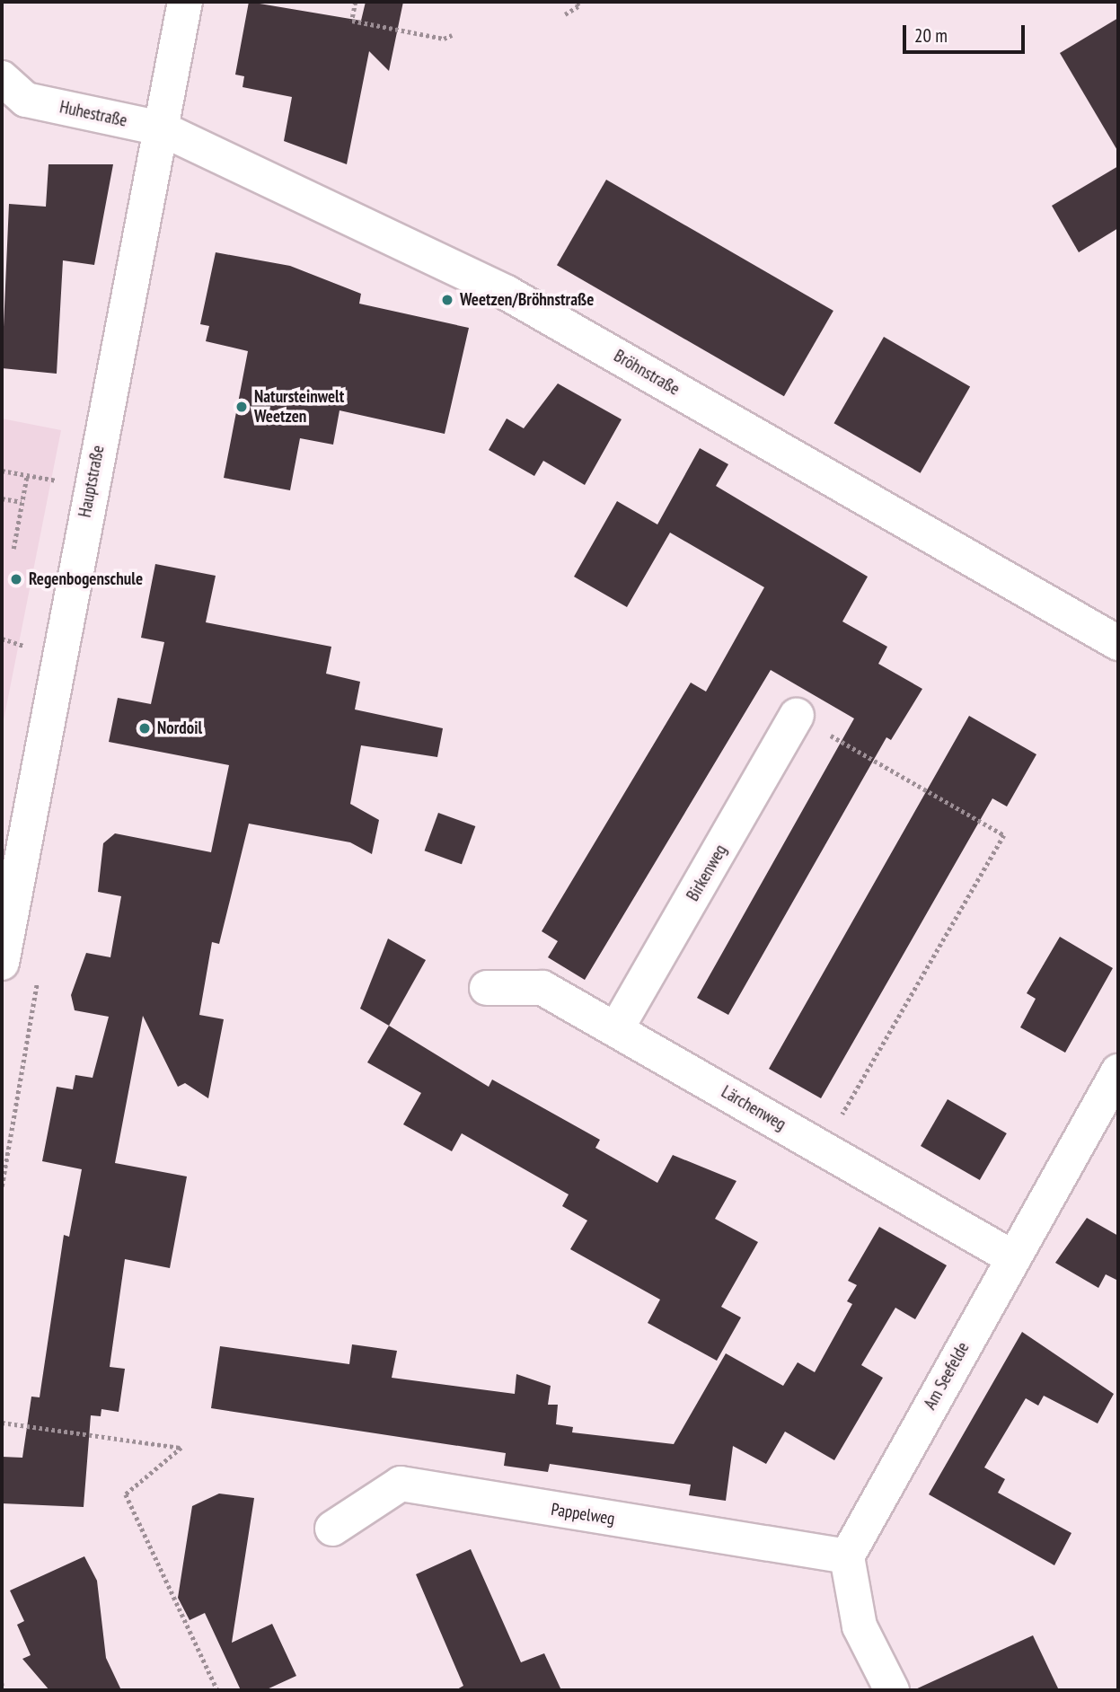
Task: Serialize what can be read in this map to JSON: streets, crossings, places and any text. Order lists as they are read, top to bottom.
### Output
{
  "streets": {
    "street": [
      "Huhestraße",
      "Bröhnstraße",
      "Hauptstraße",
      "Birkenweg",
      "Lärchenweg",
      "Am Seefelde",
      "Pappelweg"
    ]
  },
  "crossings": [
    ["Huhestraße", "Bröhnstraße"],
    ["Huhestraße", "Hauptstraße"],
    ["Bröhnstraße", "Hauptstraße"],
    ["Birkenweg", "Lärchenweg"],
    ["Lärchenweg", "Am Seefelde"],
    ["Am Seefelde", "Pappelweg"]
  ],
  "places": [
    "Weetzen/Bröhnstraße",
    "Natursteinwelt Weetzen",
    "Regenbogenschule",
    "Nordoil"
  ],
  "scale_bar": "20 m"
}
